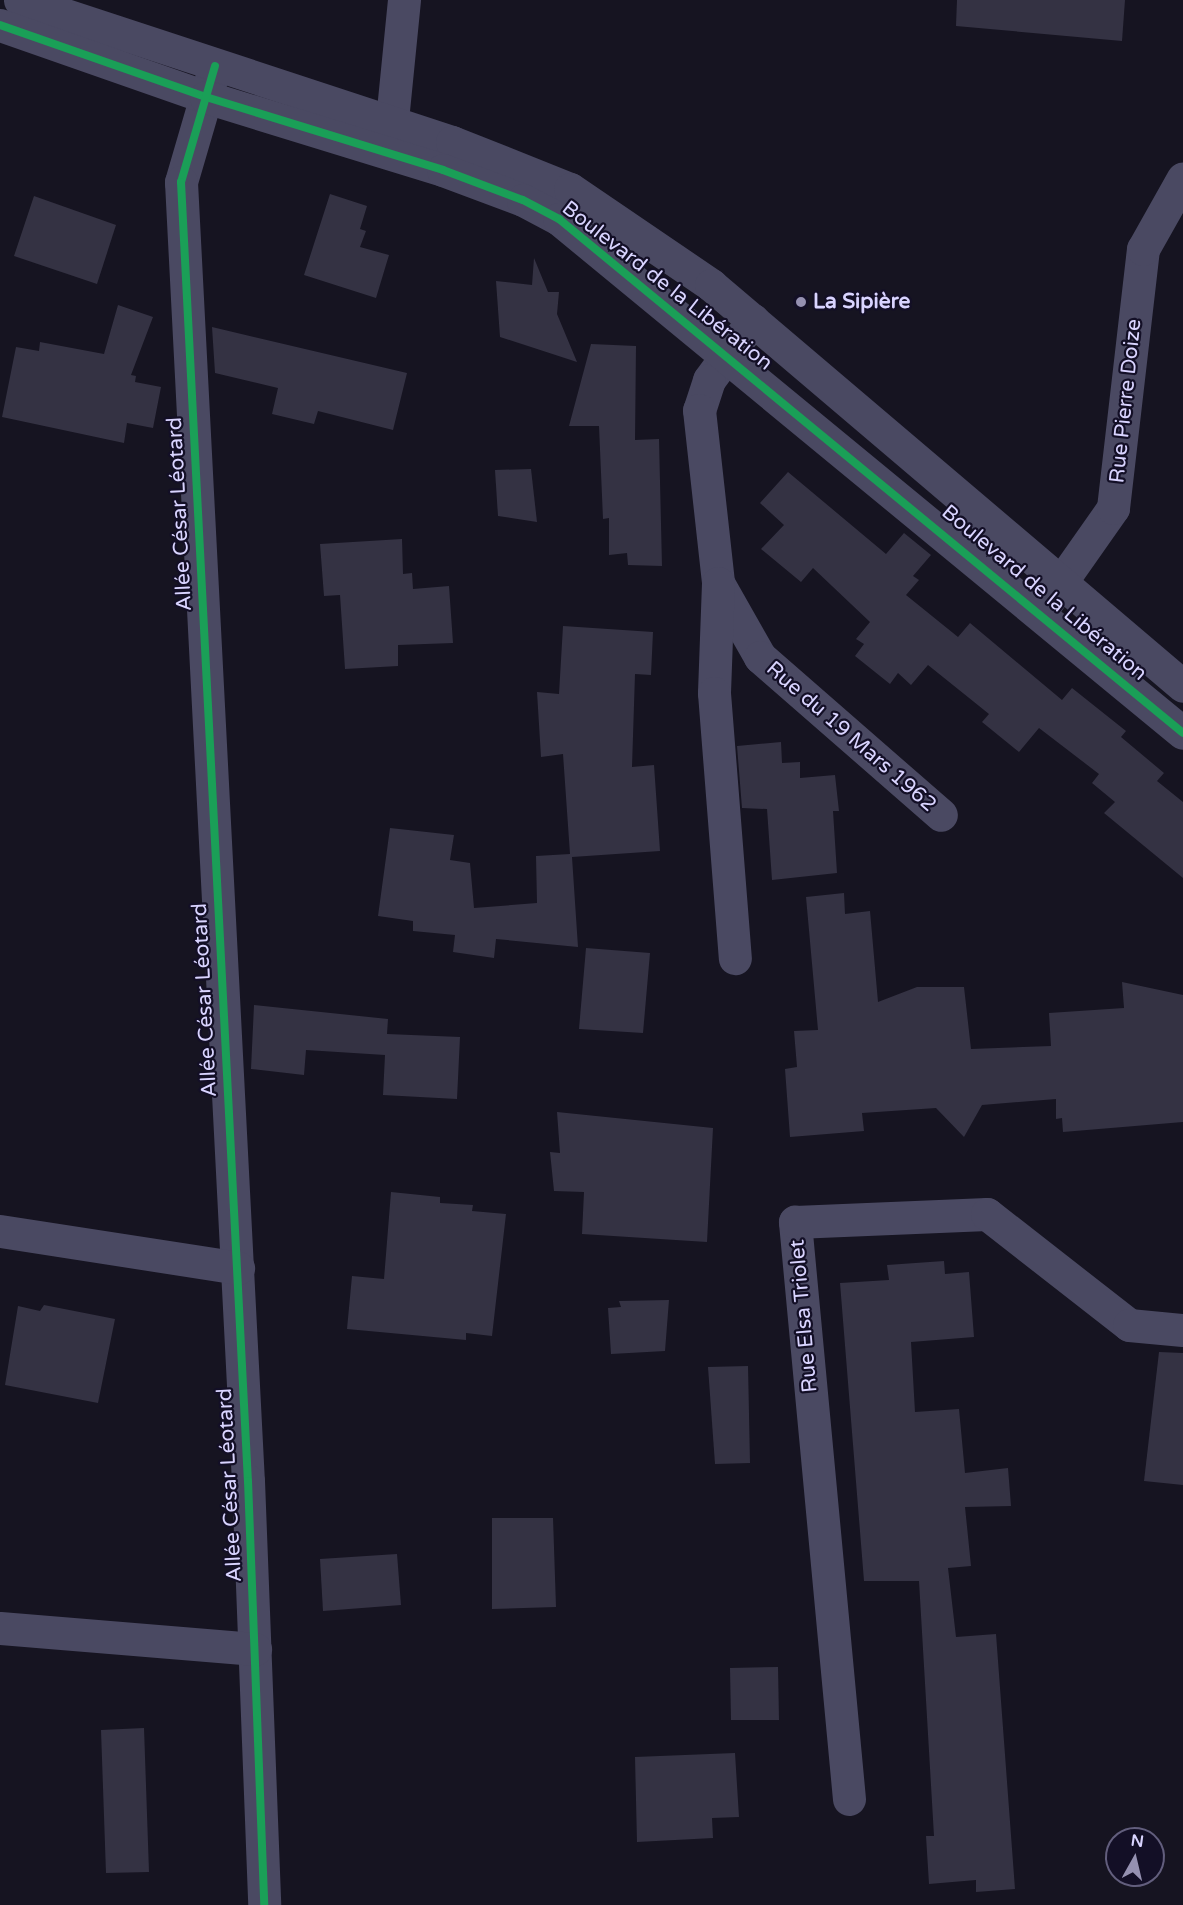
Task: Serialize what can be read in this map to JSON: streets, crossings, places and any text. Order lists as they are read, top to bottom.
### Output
{
  "streets": {
    "street": [
      "Boulevard de la Libération",
      "Rue Pierre Doize",
      "Allée César Léotard",
      "Rue du 19 Mars 1962",
      "Rue Elsa Triolet"
    ]
  },
  "crossings": [
    ["Boulevard de la Libération", "Rue Pierre Doize"],
    ["Boulevard de la Libération", "Allée César Léotard"],
    ["Boulevard de la Libération", "Rue du 19 Mars 1962"]
  ],
  "places": ["La Sipière"],
  "north": "top"
}
